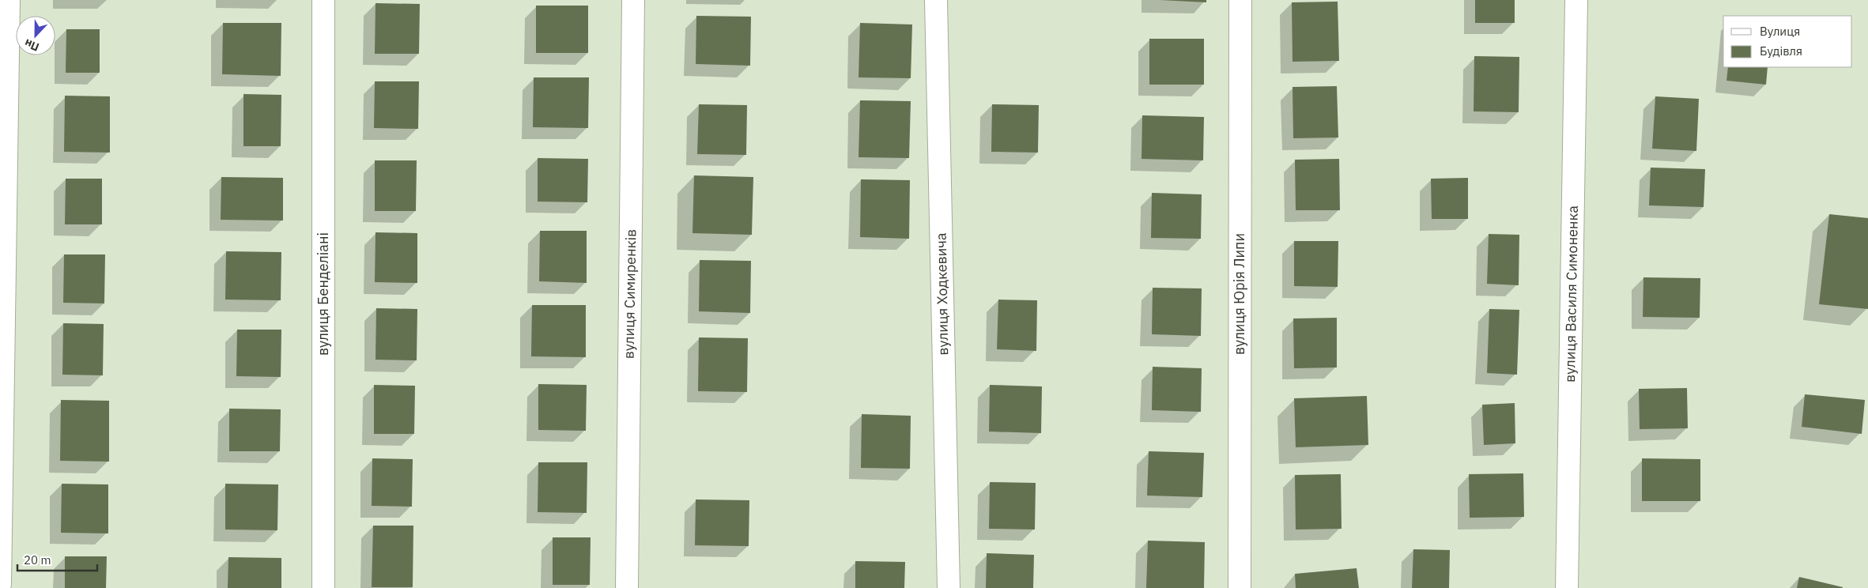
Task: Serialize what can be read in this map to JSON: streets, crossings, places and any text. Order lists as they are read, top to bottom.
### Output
{
  "streets": {
    "street": [
      "вулиця Бенделіані",
      "вулиця Симиренків",
      "вулиця Ходкевича",
      "вулиця Юрія Липи",
      "вулиця Василя Симоненка"
    ]
  },
  "legend": ["Вулиця", "Будівля"],
  "scale_bar": "20 m",
  "north": "bottom"
}
